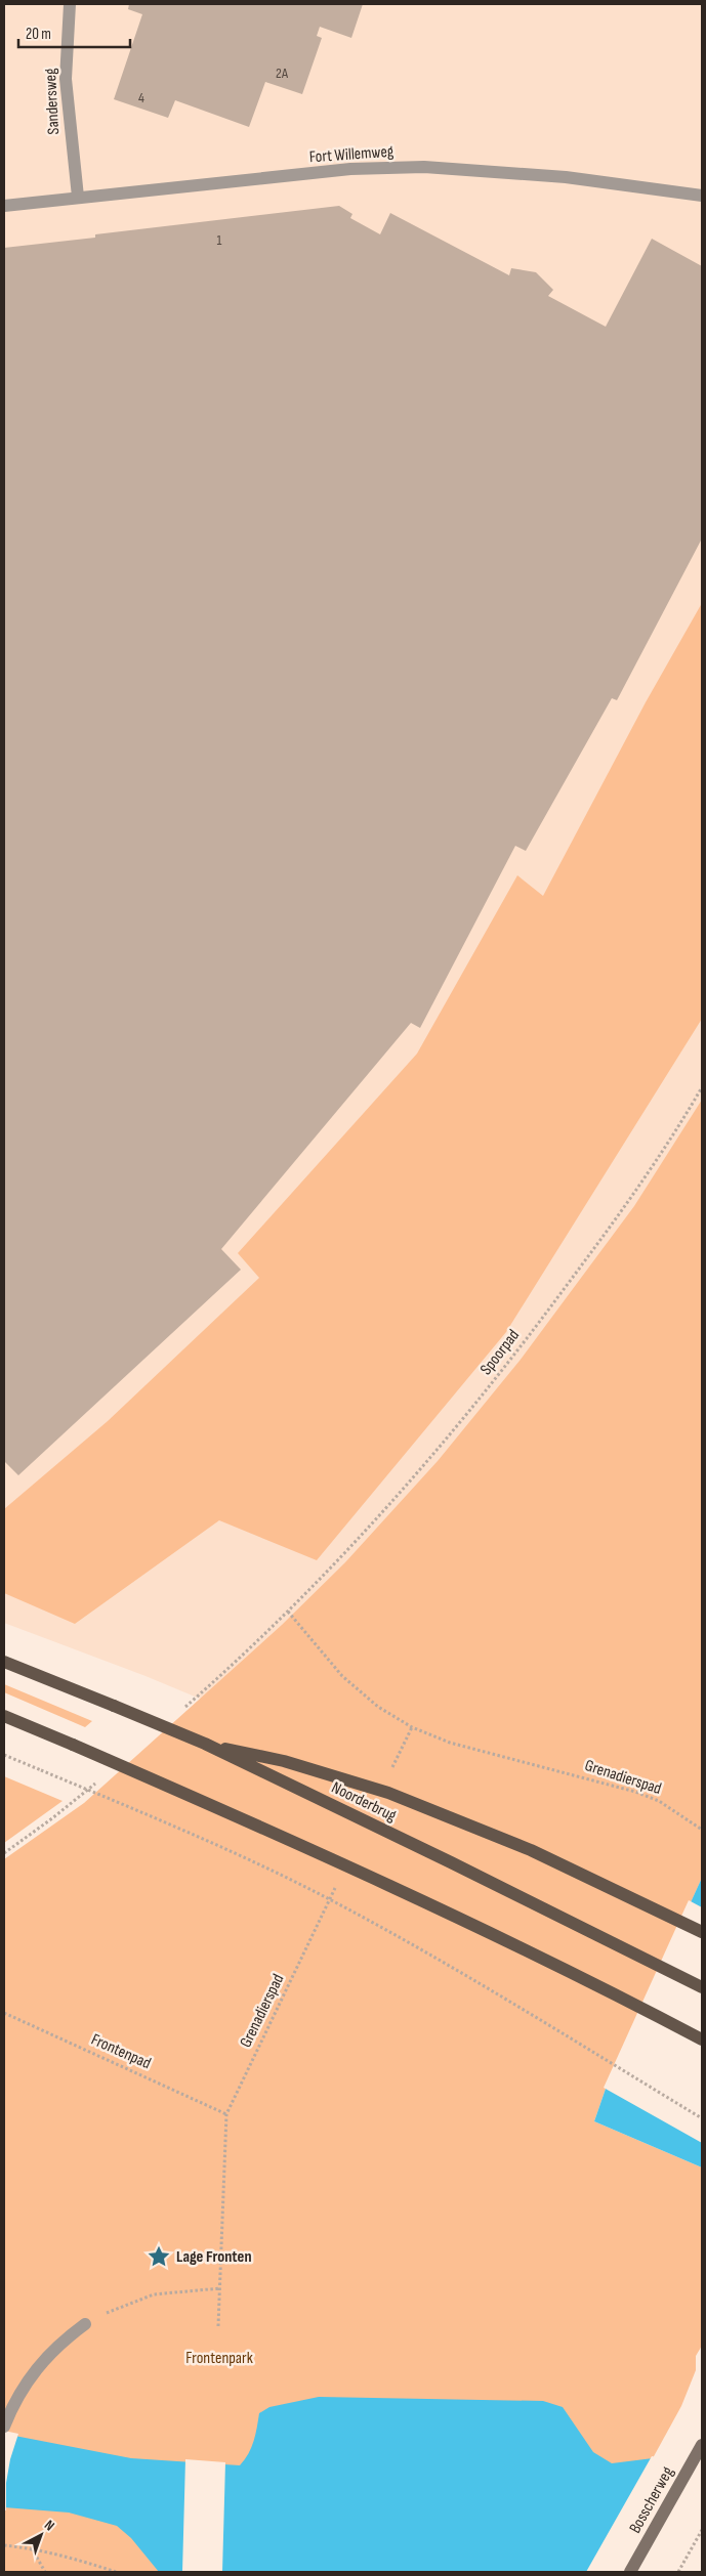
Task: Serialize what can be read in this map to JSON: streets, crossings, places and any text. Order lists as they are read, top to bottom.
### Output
{
  "streets": {
    "main road": ["Noorderbrug", "Bosscherweg"],
    "street": ["Sandersweg", "Fort Willemweg"],
    "path": ["Spoorpad", "Grenadierspad", "Frontenpad"]
  },
  "crossings": [
    ["Sandersweg", "Fort Willemweg"],
    ["Spoorpad", "Grenadierspad"],
    ["Grenadierspad", "Frontenpad"]
  ],
  "parks": ["Frontenpark"],
  "places": {
    "place": ["Lage Fronten"]
  },
  "house_numbers": ["2A", "4", "1"],
  "scale_bar": "20 m",
  "north": "top right"
}
